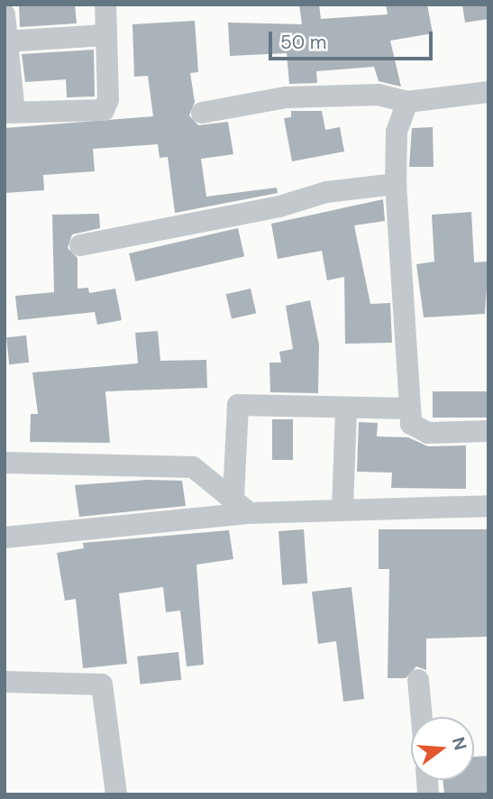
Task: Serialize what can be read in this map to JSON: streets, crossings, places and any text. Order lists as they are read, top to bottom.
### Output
{
  "scale_bar": "50 m",
  "north": "right"
}
